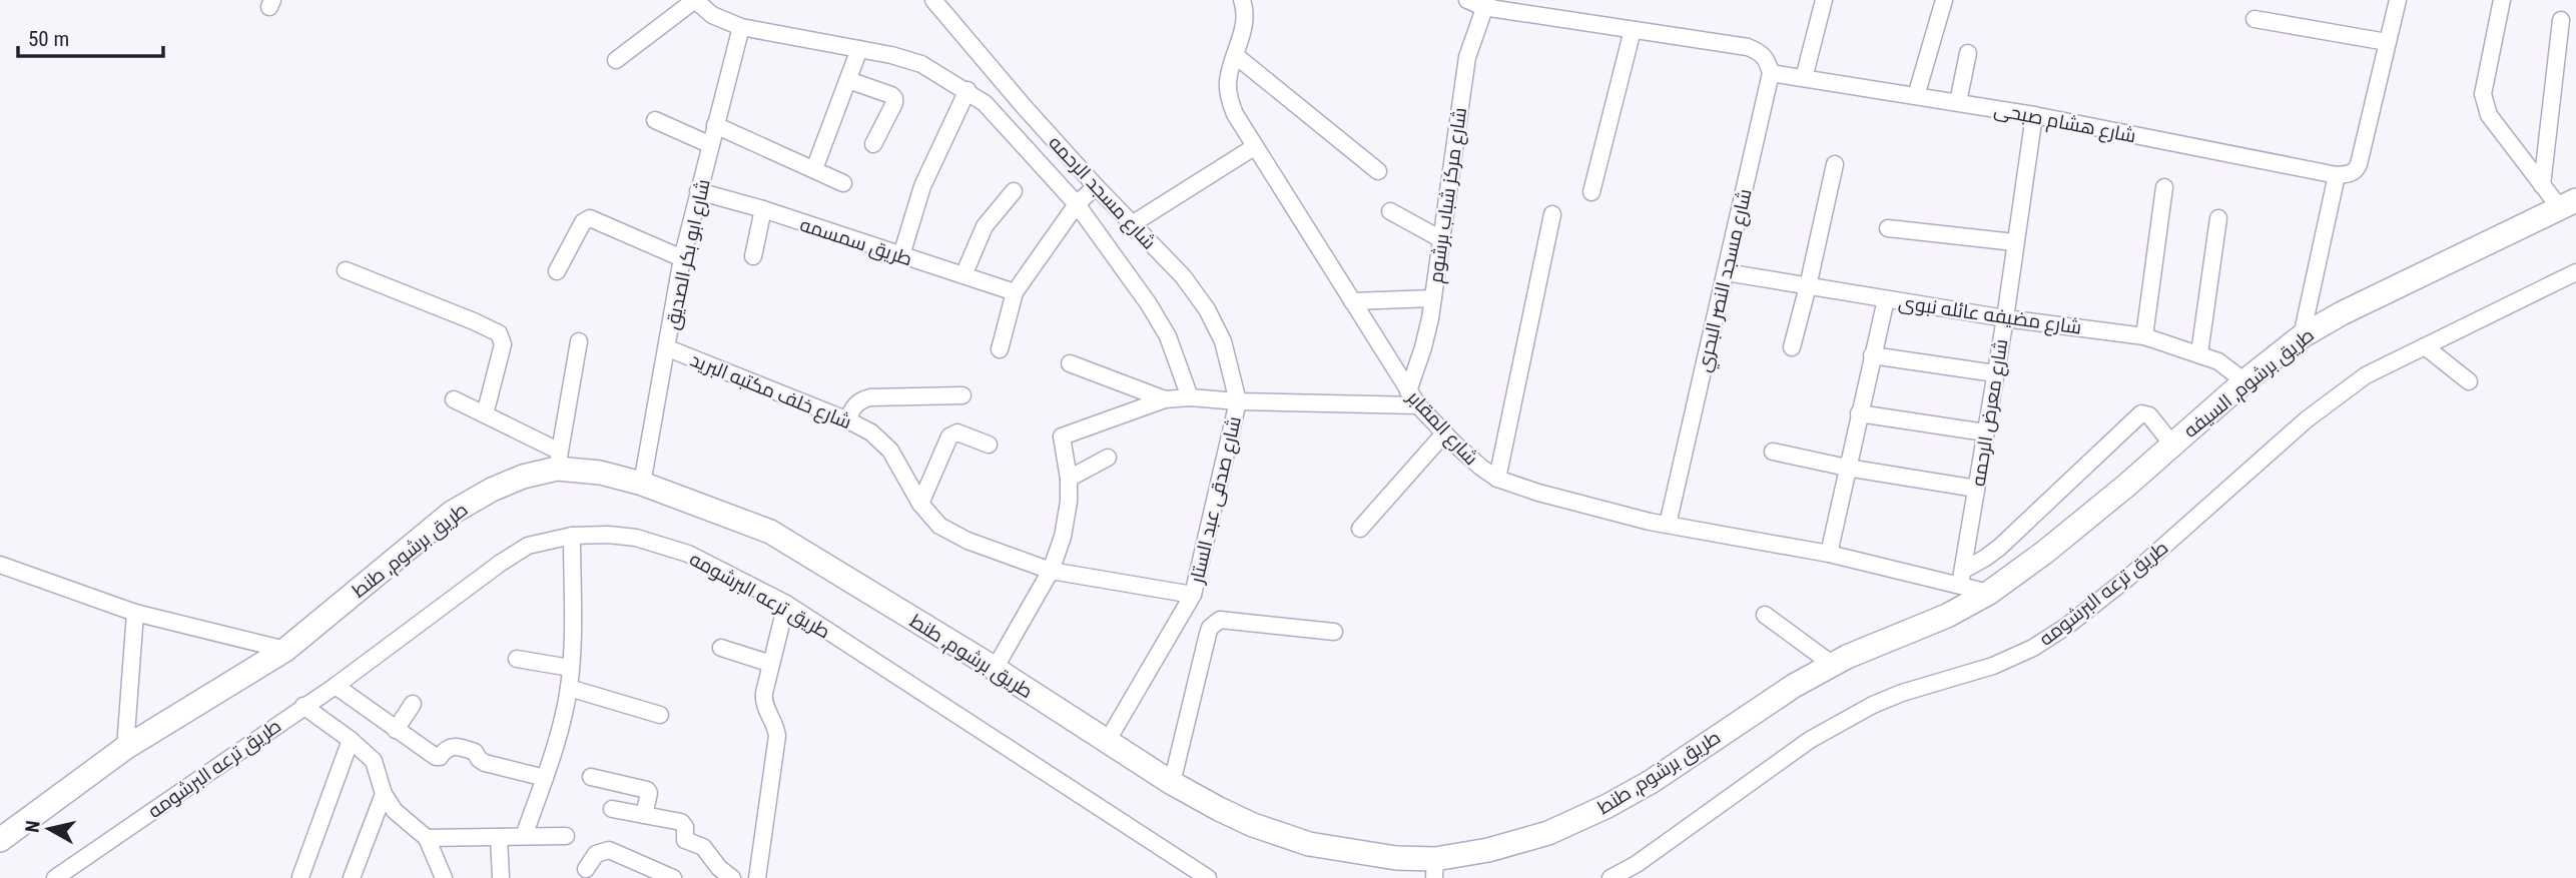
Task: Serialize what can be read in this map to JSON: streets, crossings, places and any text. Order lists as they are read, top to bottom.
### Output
{
  "streets": {
    "main road": ["طريق برشوم, السيفه", "طريق برشوم, طنط"],
    "street": [
      "شارع هشام صبحى",
      "شارع مسجد الرحمه",
      "شارع مركز شباب برشوم",
      "طريق سمسمه",
      "شارع ابو بكر الصديق",
      "شارع مسجد النصر البحري",
      "شارع مضيفه عائله نبوى",
      "شارع خلف مكتبه البريد",
      "شارع معرض الرحمه",
      "شارع المقابر",
      "شارع صدقى عبد الستار",
      "طريق ترعه البرشومه"
    ]
  },
  "crossings": [
    ["شارع هشام صبحى", "شارع مسجد النصر البحري"],
    ["شارع هشام صبحى", "شارع معرض الرحمه"],
    ["شارع مسجد الرحمه", "شارع صدقى عبد الستار"],
    ["شارع مركز شباب برشوم", "شارع المقابر"],
    ["طريق سمسمه", "شارع ابو بكر الصديق"],
    ["شارع ابو بكر الصديق", "شارع خلف مكتبه البريد"],
    ["شارع ابو بكر الصديق", "طريق برشوم, طنط"],
    ["شارع مسجد النصر البحري", "شارع مضيفه عائله نبوى"],
    ["شارع مسجد النصر البحري", "شارع المقابر"],
    ["شارع مضيفه عائله نبوى", "طريق برشوم, السيفه"],
    ["شارع مضيفه عائله نبوى", "شارع معرض الرحمه"],
    ["طريق برشوم, السيفه", "شارع المقابر"],
    ["طريق برشوم, السيفه", "طريق برشوم, طنط"],
    ["شارع خلف مكتبه البريد", "شارع صدقى عبد الستار"],
    ["شارع معرض الرحمه", "شارع المقابر"],
    ["شارع المقابر", "طريق برشوم, طنط"],
    ["شارع صدقى عبد الستار", "طريق برشوم, طنط"]
  ],
  "scale_bar": "50 m",
  "north": "left"
}
